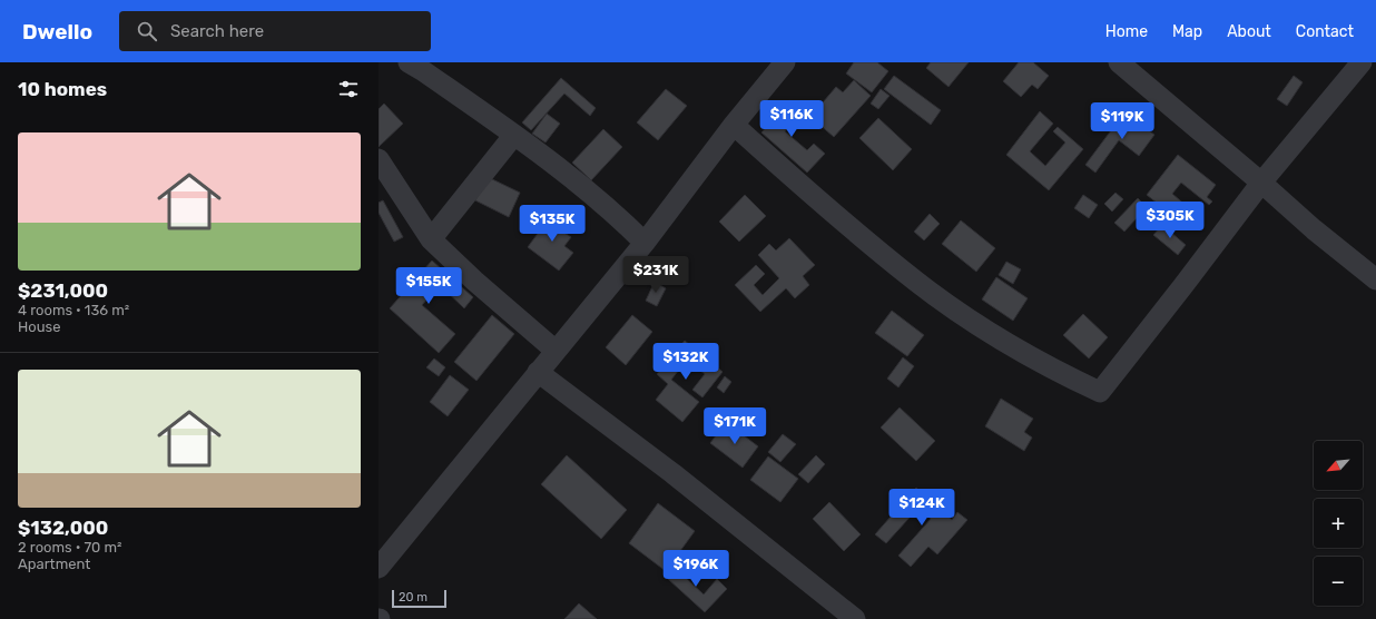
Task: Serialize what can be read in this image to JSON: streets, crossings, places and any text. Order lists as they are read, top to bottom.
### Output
{
  "scale_bar": "20 m",
  "north": "bottom left",
  "page": {
    "header": "Dwello",
    "search": "Search here",
    "nav": [
      "Home",
      "Map",
      "About",
      "Contact"
    ],
    "heading": "10 homes",
    "price": [
      "$116K",
      "$119K",
      "$305K",
      "$135K",
      "$231K",
      "$155K",
      "$132K",
      "$171K",
      "$124K",
      "$196K"
    ],
    "list": [
      {
        "name": "$231,000",
        "note": "4 rooms · 136 m² · House"
      },
      {
        "name": "$132,000",
        "note": "2 rooms · 70 m² · Apartment"
      }
    ],
    "map_buttons": ["+", "−"],
    "scale": "20 m"
  }
}
